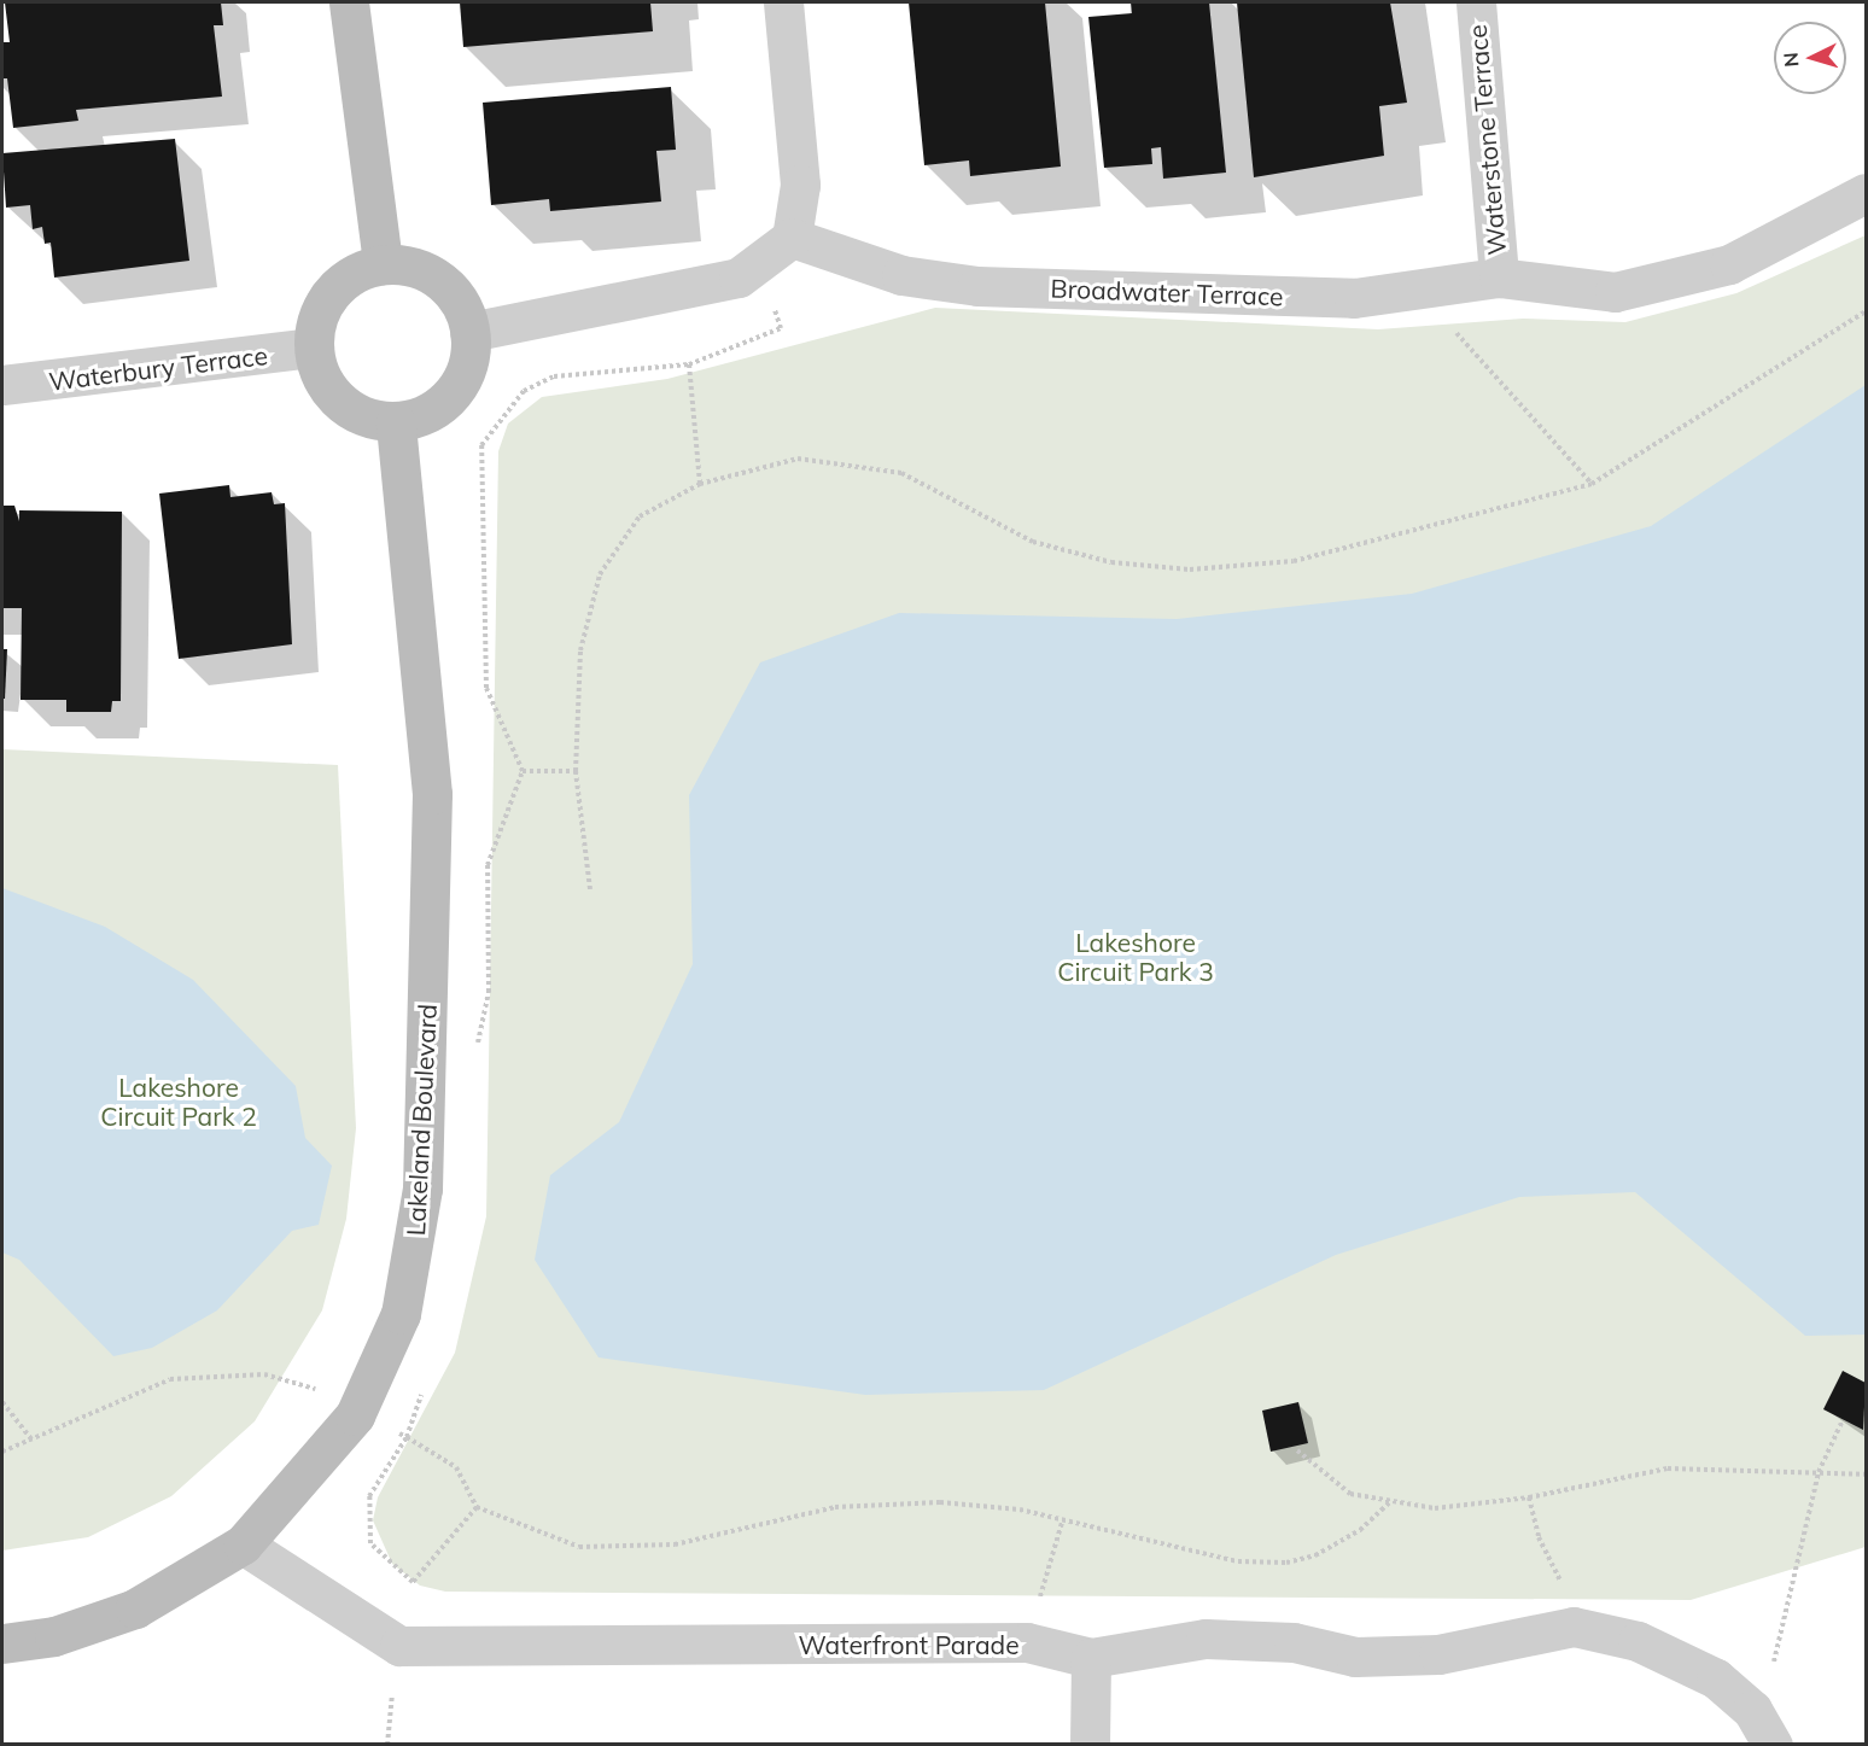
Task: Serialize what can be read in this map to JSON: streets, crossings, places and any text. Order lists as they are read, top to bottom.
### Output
{
  "streets": {
    "street": [
      "Waterstone Terrace",
      "Broadwater Terrace",
      "Waterbury Terrace",
      "Lakeland Boulevard",
      "Waterfront Parade"
    ]
  },
  "crossings": [
    ["Waterstone Terrace", "Broadwater Terrace"],
    ["Waterbury Terrace", "Lakeland Boulevard"],
    ["Lakeland Boulevard", "Waterfront Parade"]
  ],
  "parks": ["Lakeshore Circuit Park 3", "Lakeshore Circuit Park 2"],
  "north": "left"
}
